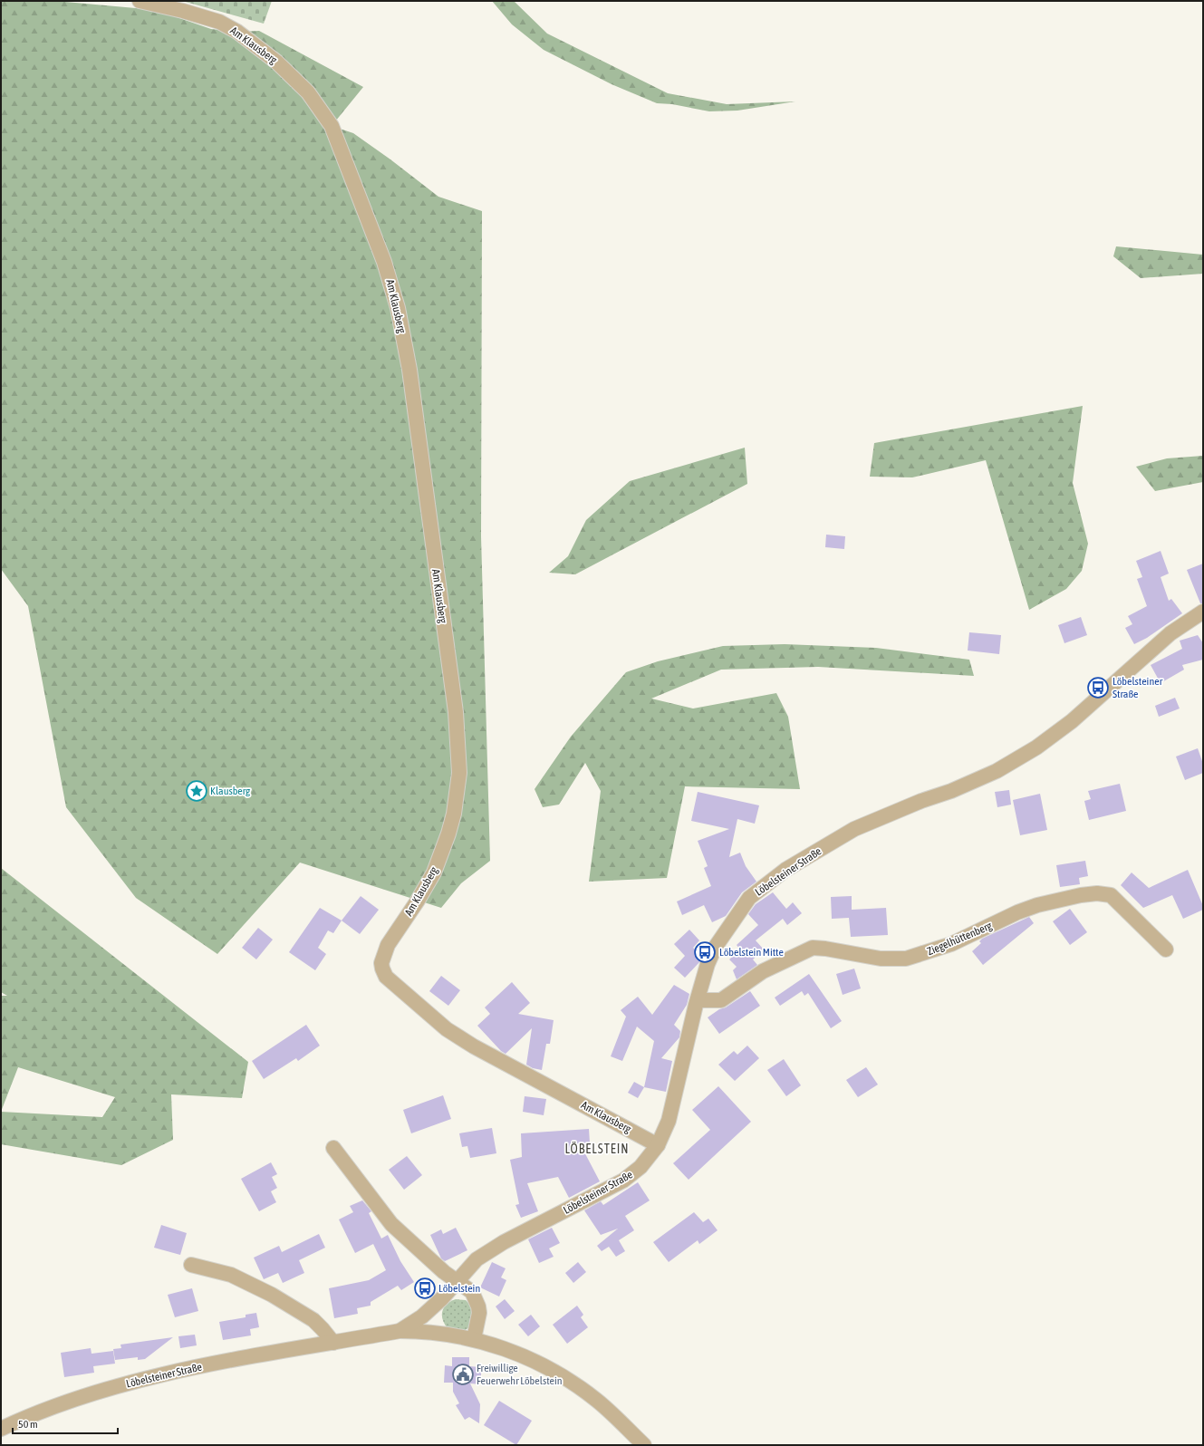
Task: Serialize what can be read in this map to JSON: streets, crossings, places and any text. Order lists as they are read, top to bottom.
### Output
{
  "streets": {
    "street": ["Am Klausberg", "Löbelsteiner Straße", "Ziegelhüttenberg"]
  },
  "crossings": [
    ["Am Klausberg", "Löbelsteiner Straße"],
    ["Löbelsteiner Straße", "Ziegelhüttenberg"]
  ],
  "districts": ["LÖBELSTEIN"],
  "places": {
    "bus stop": ["Löbelsteiner Straße", "Löbelstein Mitte", "Löbelstein"],
    "place": ["Klausberg"],
    "public building": ["Freiwillige Feuerwehr Löbelstein"]
  },
  "scale_bar": "50 m"
}
